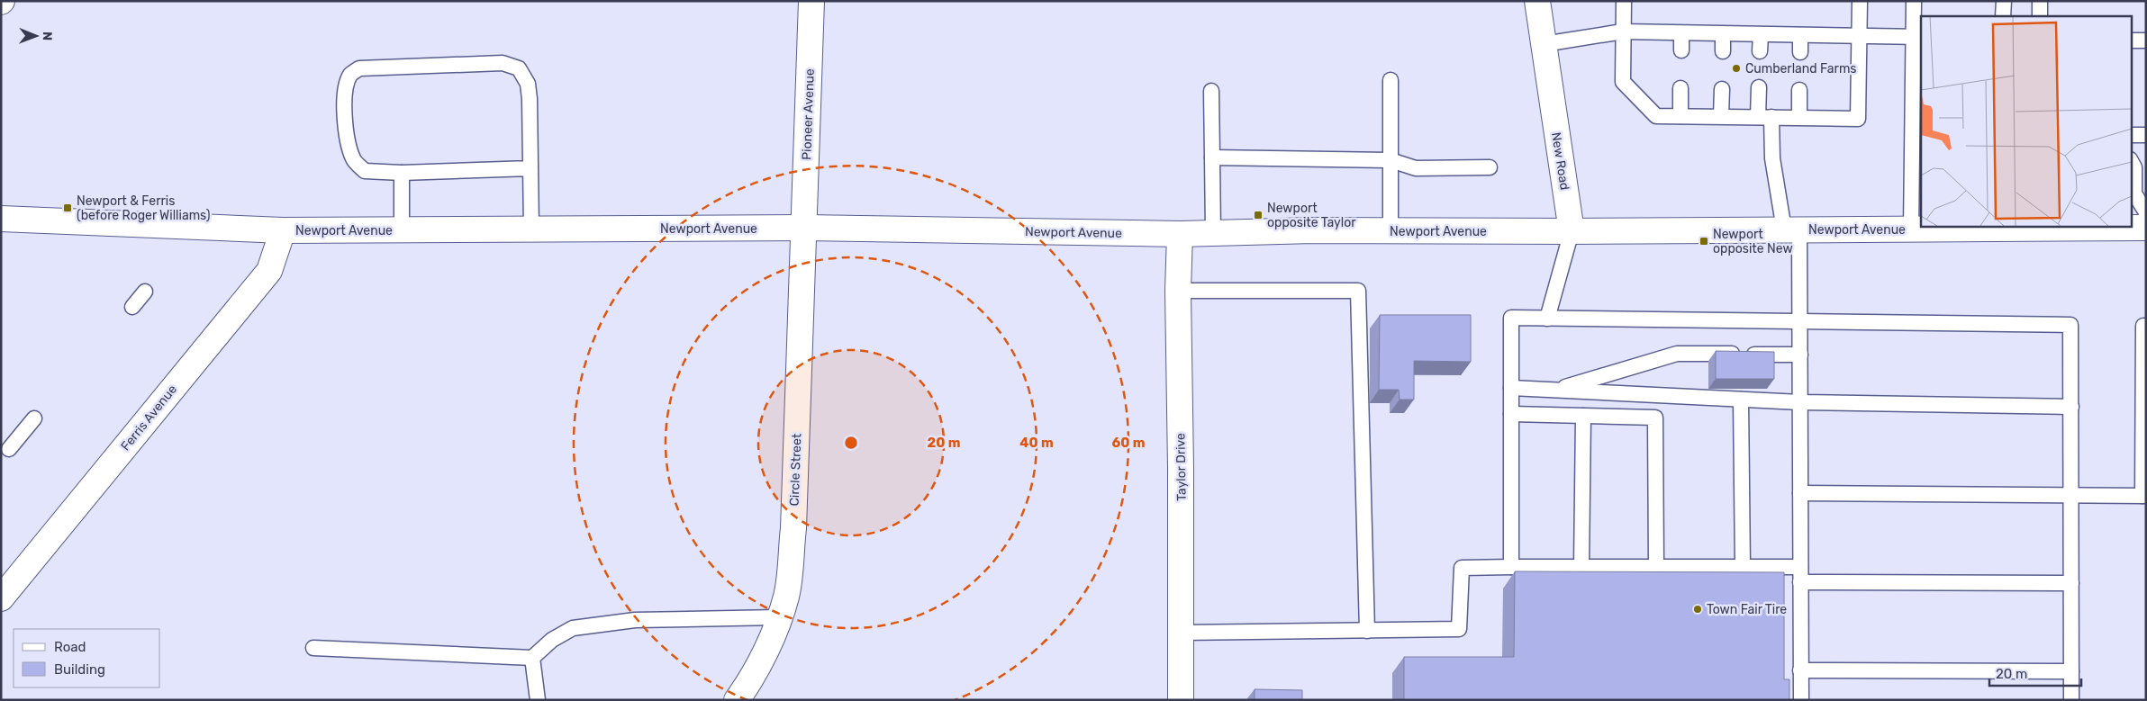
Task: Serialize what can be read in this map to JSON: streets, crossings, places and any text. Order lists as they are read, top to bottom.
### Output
{
  "streets": {
    "main road": [
      "Pioneer Avenue",
      "New Road",
      "Newport Avenue",
      "Ferris Avenue",
      "Taylor Drive",
      "Circle Street"
    ]
  },
  "crossings": [
    ["Pioneer Avenue", "Newport Avenue"],
    ["Pioneer Avenue", "Circle Street"],
    ["New Road", "Newport Avenue"],
    ["Newport Avenue", "Ferris Avenue"],
    ["Newport Avenue", "Taylor Drive"],
    ["Newport Avenue", "Circle Street"]
  ],
  "places": {
    "other": ["Cumberland Farms", "Town Fair Tire"],
    "transit": ["Newport & Ferris (before Roger Williams)", "Newport opposite Taylor", "Newport opposite New"]
  },
  "legend": ["Road", "Building"],
  "scale_bar": "20 m",
  "north": "right",
  "rings": ["20 m", "40 m", "60 m"]
}
